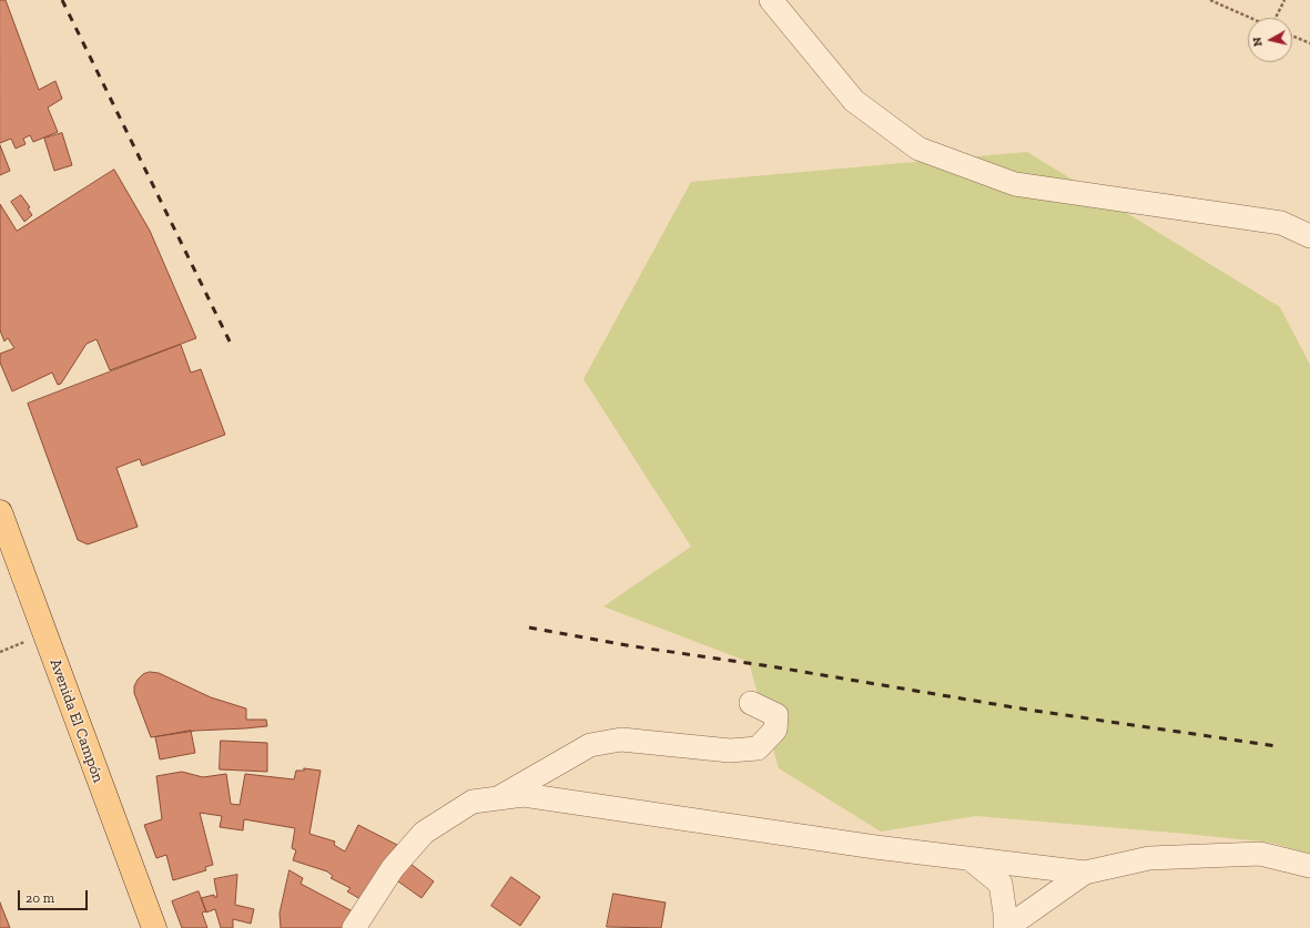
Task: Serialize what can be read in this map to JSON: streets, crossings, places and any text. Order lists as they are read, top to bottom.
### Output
{
  "streets": {
    "main road": ["Avenida El Campón"]
  },
  "scale_bar": "20 m",
  "north": "left"
}
